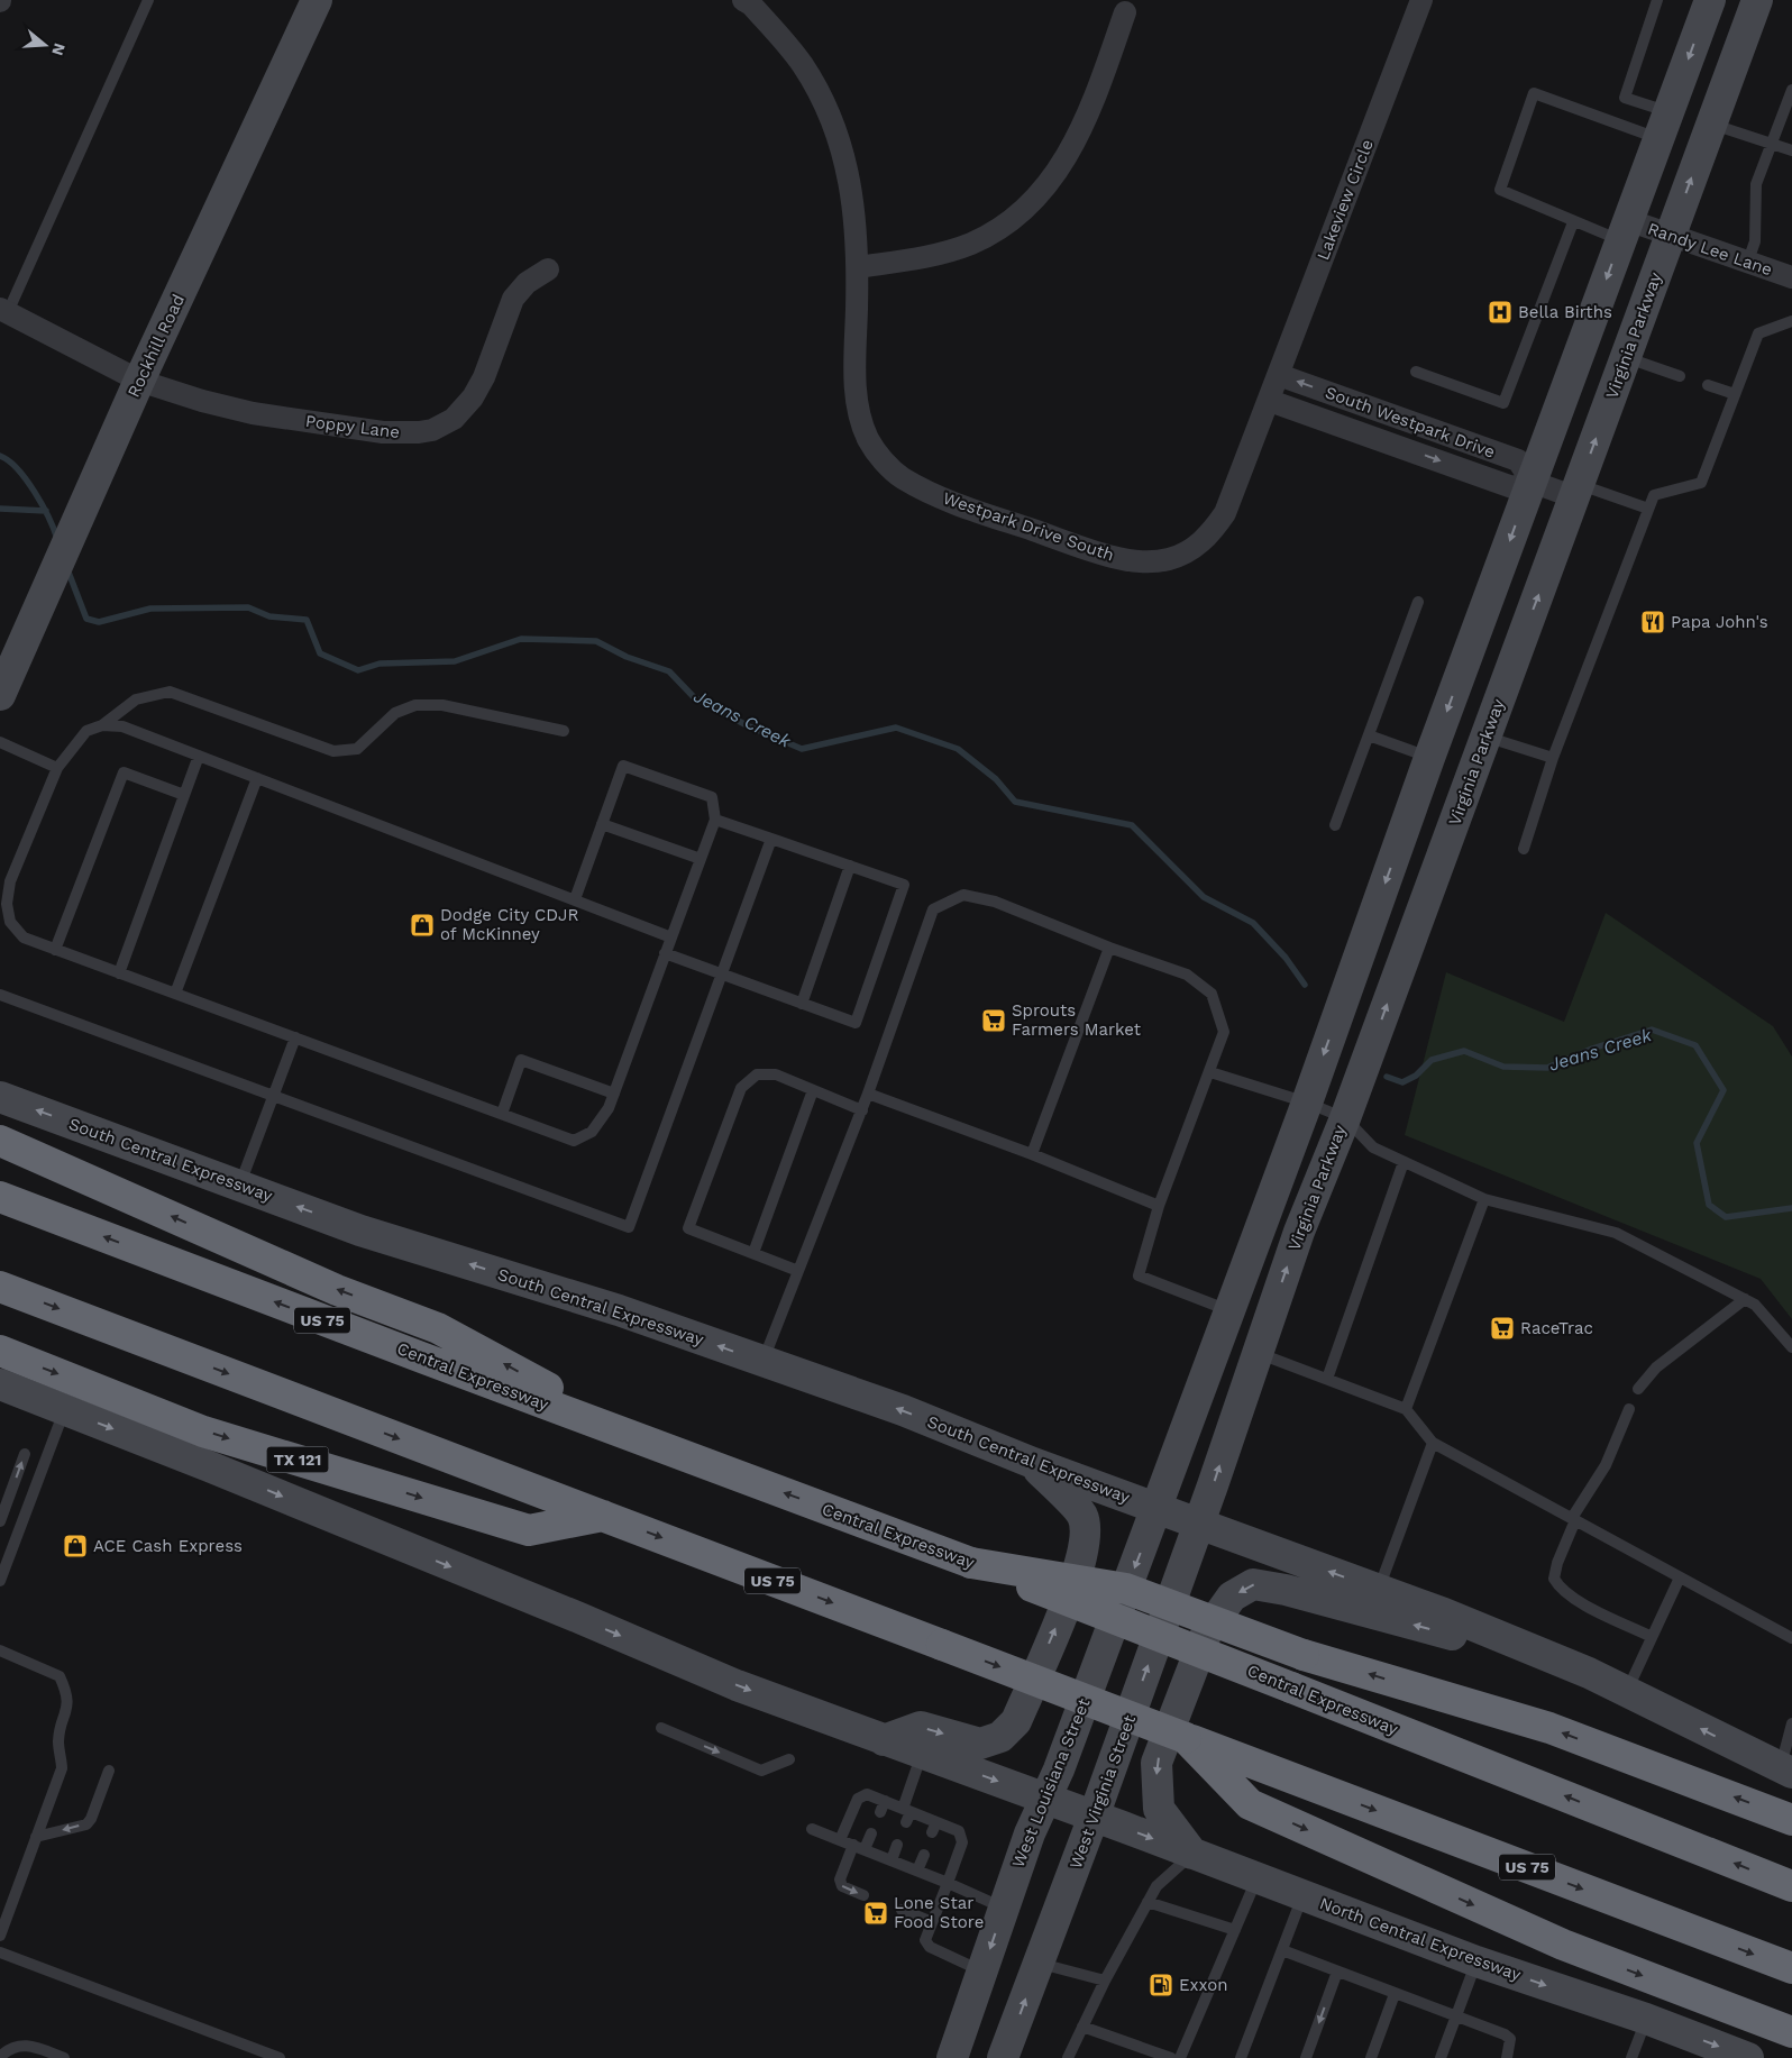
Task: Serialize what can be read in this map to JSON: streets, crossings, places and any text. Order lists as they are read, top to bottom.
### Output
{
  "streets": {
    "highway": ["US 75", "Central Expressway", "TX 121"],
    "main road": [
      "Virginia Parkway",
      "Rockhill Road",
      "South Central Expressway",
      "West Louisiana Street",
      "West Virginia Street",
      "North Central Expressway"
    ],
    "street": [
      "Lakeview Circle",
      "Randy Lee Lane",
      "South Westpark Drive",
      "Poppy Lane",
      "Westpark Drive South"
    ]
  },
  "crossings": [
    ["Lakeview Circle", "South Westpark Drive"],
    ["Lakeview Circle", "Westpark Drive South"],
    ["Randy Lee Lane", "Virginia Parkway"],
    ["Virginia Parkway", "South Westpark Drive"],
    ["Virginia Parkway", "South Central Expressway"],
    ["Virginia Parkway", "West Virginia Street"],
    ["Rockhill Road", "Poppy Lane"],
    ["South Westpark Drive", "Westpark Drive South"],
    ["South Central Expressway", "West Louisiana Street"],
    ["South Central Expressway", "West Virginia Street"],
    ["US 75", "TX 121"],
    ["West Virginia Street", "North Central Expressway"]
  ],
  "one_way": [
    "South Central Expressway",
    "West Louisiana Street",
    "West Virginia Street",
    "North Central Expressway"
  ],
  "water": ["Jeans Creek"],
  "places": {
    "hospital": ["Bella Births"],
    "restaurant": ["Papa John's"],
    "shop": ["Dodge City CDJR of McKinney", "ACE Cash Express"],
    "supermarket": ["Sprouts Farmers Market", "RaceTrac", "Lone Star Food Store"],
    "fuel station": ["Exxon"]
  },
  "north": "right"
}
